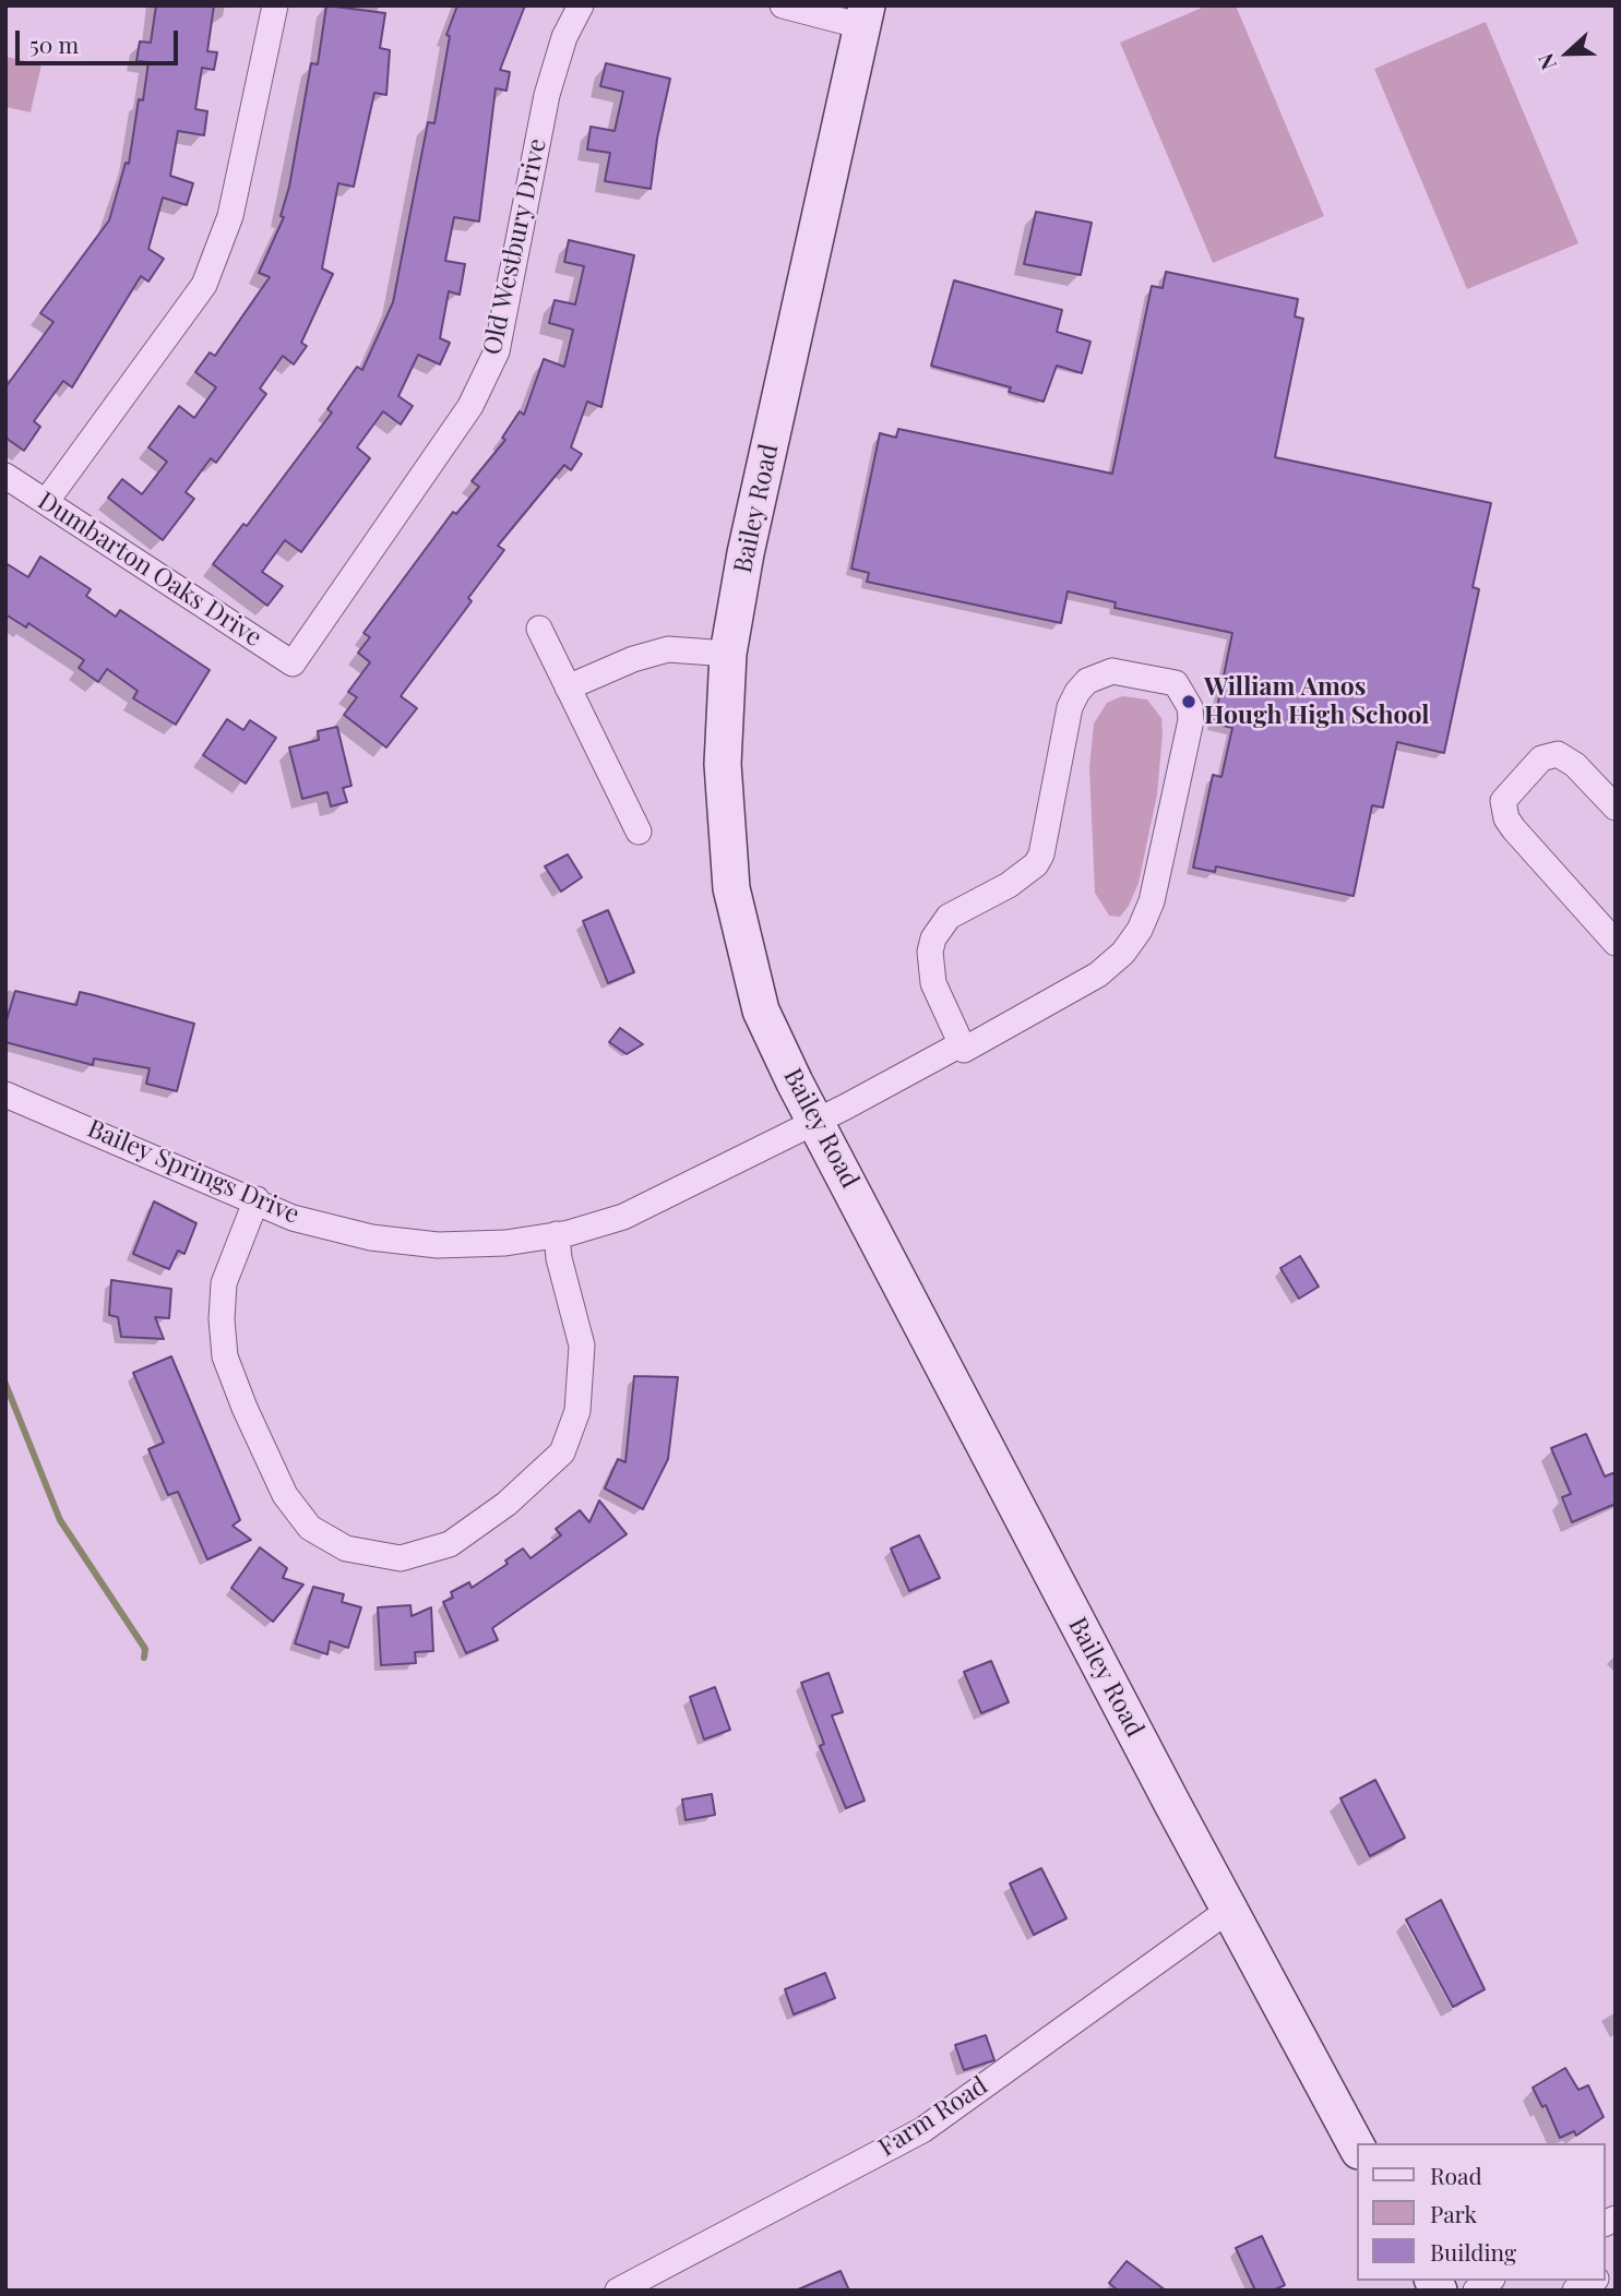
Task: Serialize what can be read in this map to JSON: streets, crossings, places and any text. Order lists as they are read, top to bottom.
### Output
{
  "streets": {
    "street": [
      "Old Westbury Drive",
      "Bailey Road",
      "Dumbarton Oaks Drive",
      "Bailey Springs Drive",
      "Farm Road"
    ]
  },
  "crossings": [
    ["Old Westbury Drive", "Dumbarton Oaks Drive"],
    ["Bailey Road", "Bailey Springs Drive"],
    ["Bailey Road", "Farm Road"]
  ],
  "places": ["William Amos Hough High School"],
  "legend": ["Road", "Park", "Building"],
  "scale_bar": "50 m",
  "north": "left"
}
